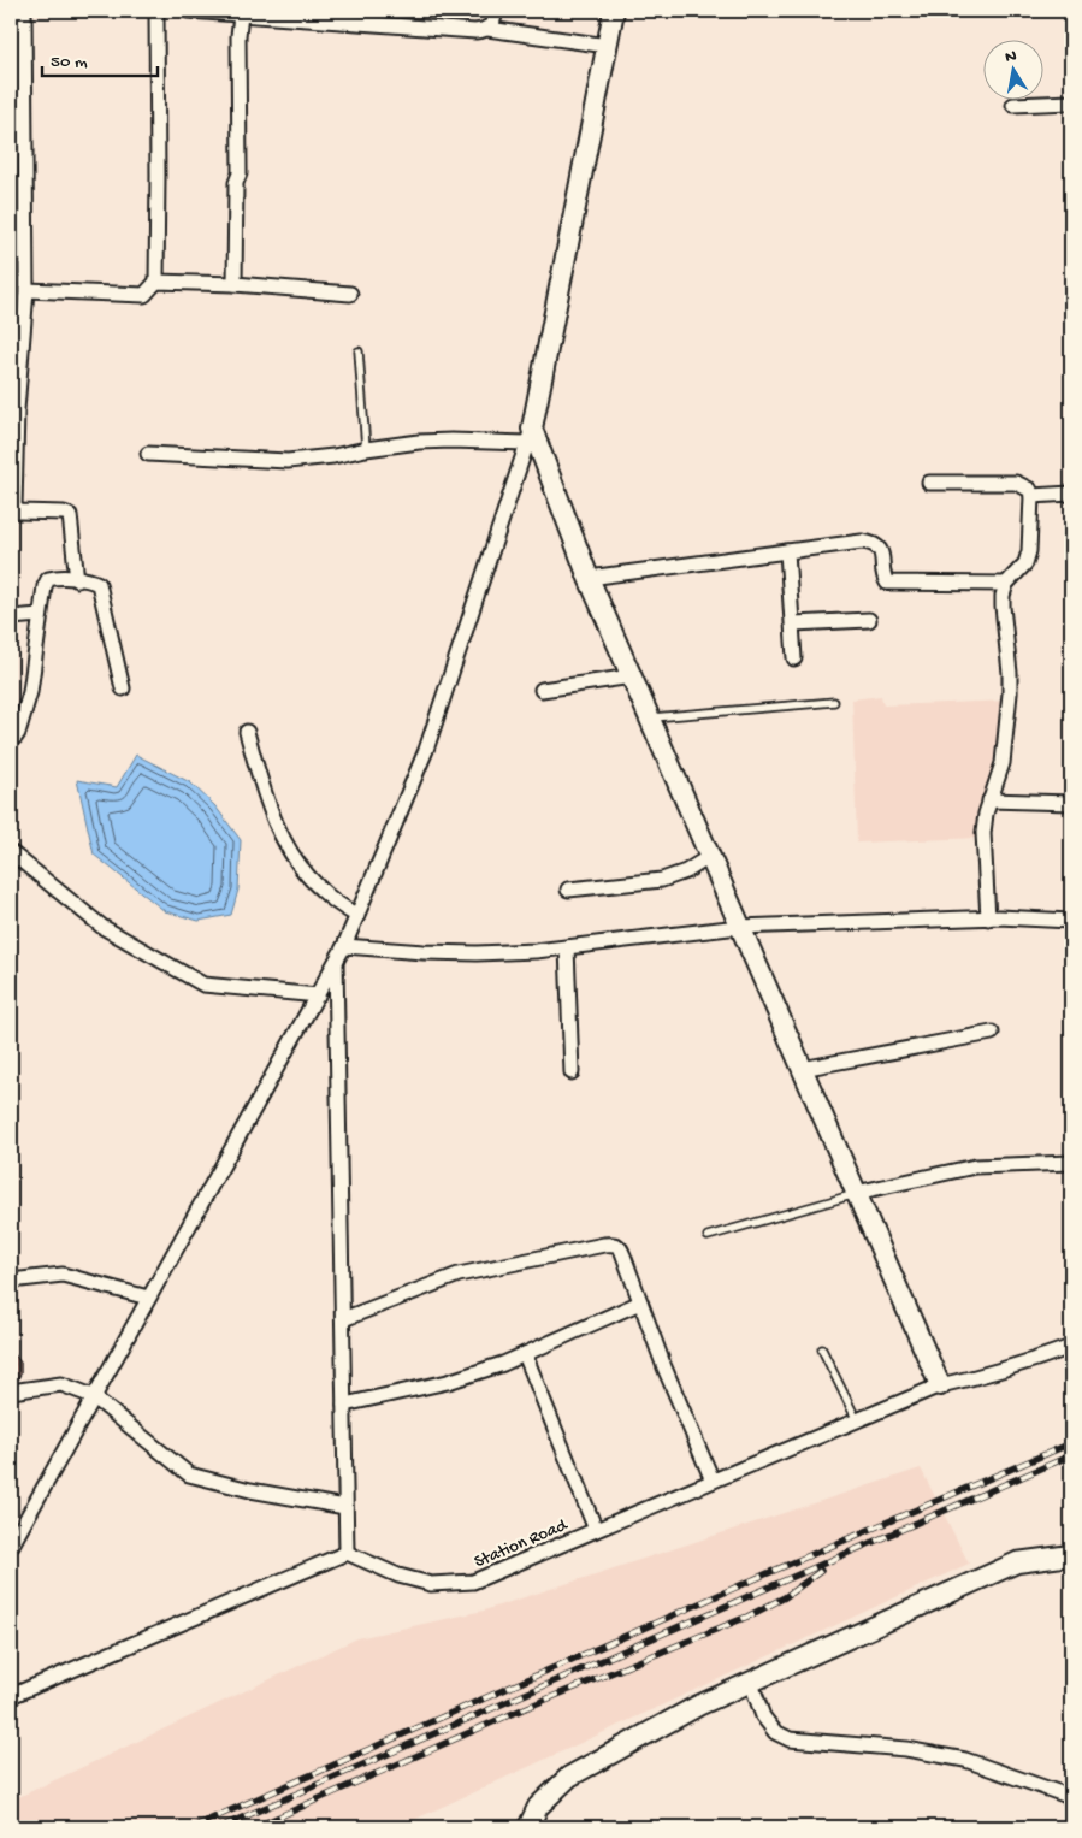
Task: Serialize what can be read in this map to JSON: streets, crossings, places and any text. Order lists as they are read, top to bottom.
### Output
{
  "streets": {
    "street": ["Station Road"]
  },
  "scale_bar": "50 m",
  "north": "top"
}
